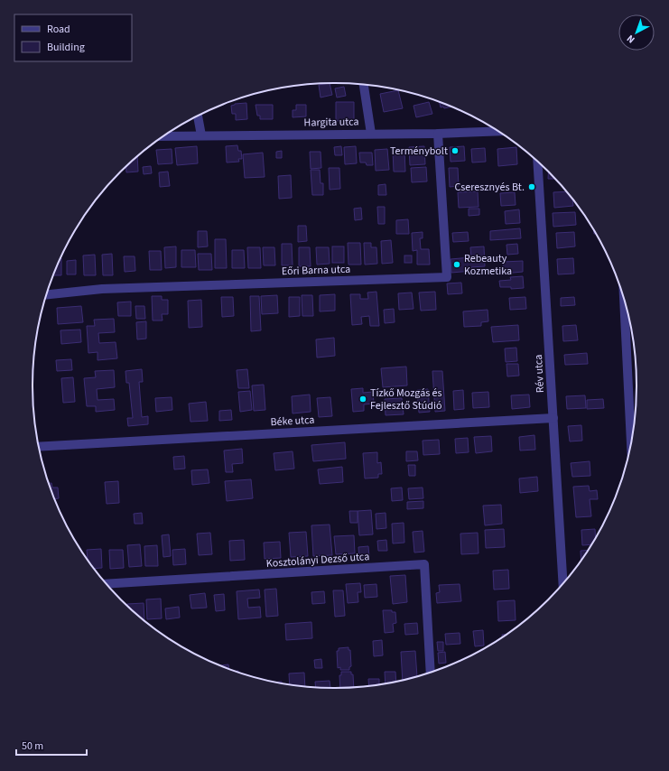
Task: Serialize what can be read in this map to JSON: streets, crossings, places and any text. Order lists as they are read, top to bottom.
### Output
{
  "streets": {
    "street": [
      "Hargita utca",
      "Eőri Barna utca",
      "Rév utca",
      "Béke utca",
      "Kosztolányi Dezső utca"
    ]
  },
  "crossings": [
    ["Hargita utca", "Eőri Barna utca"],
    ["Rév utca", "Béke utca"]
  ],
  "places": [
    "Terménybolt",
    "Cseresznyés Bt.",
    "Rebeauty Kozmetika",
    "Tízkő Mozgás és Fejlesztő Stúdió"
  ],
  "legend": ["Road", "Building"],
  "scale_bar": "50 m",
  "north": "bottom left"
}
